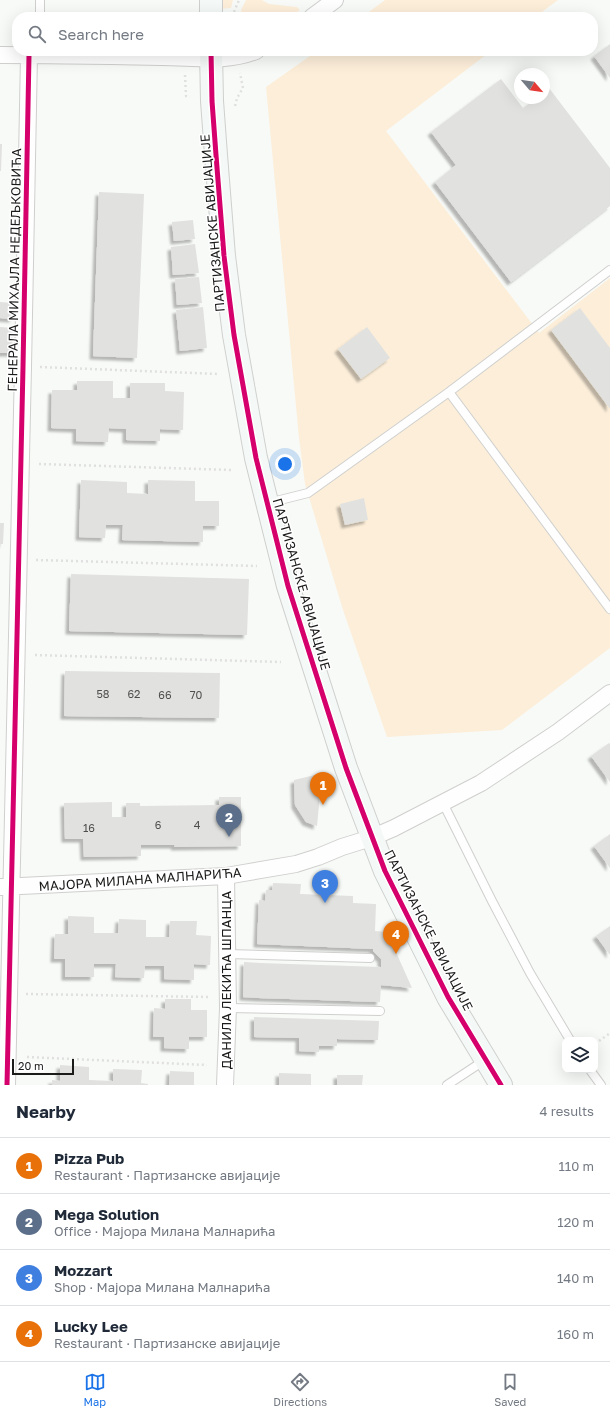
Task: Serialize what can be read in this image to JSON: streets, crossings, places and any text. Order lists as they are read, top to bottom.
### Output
{
  "streets": {
    "street": [
      "ПАРТИЗАНСКЕ АВИЈАЦИЈЕ",
      "ГЕНЕРАЛА МИХАЈЛА НЕДЕЉКОВИЋА",
      "МАЈОРА МИЛАНА МАЛНАРИЋА",
      "ДАНИЛА ЛЕКИЋА ШПАНЦА"
    ]
  },
  "crossings": [
    ["ПАРТИЗАНСКЕ АВИЈАЦИЈЕ", "МАЈОРА МИЛАНА МАЛНАРИЋА"],
    ["ГЕНЕРАЛА МИХАЈЛА НЕДЕЉКОВИЋА", "МАЈОРА МИЛАНА МАЛНАРИЋА"],
    ["МАЈОРА МИЛАНА МАЛНАРИЋА", "ДАНИЛА ЛЕКИЋА ШПАНЦА"]
  ],
  "house_numbers": [
    "58",
    "62",
    "66",
    "70",
    "6",
    "4",
    "16"
  ],
  "scale_bar": "20 m",
  "north": "bottom right",
  "page": {
    "search": "Search here",
    "pins": [
      "1",
      "2",
      "3",
      "4"
    ],
    "scale": "20 m",
    "heading": ["Nearby", "4 results"],
    "list": [
      {
        "mark": "1",
        "name": "Pizza Pub",
        "note": "Restaurant · Партизанске авијације",
        "value": "110 m"
      },
      {
        "mark": "2",
        "name": "Mega Solution",
        "note": "Office · Мајора Милана Малнарића",
        "value": "120 m"
      },
      {
        "mark": "3",
        "name": "Mozzart",
        "note": "Shop · Мајора Милана Малнарића",
        "value": "140 m"
      },
      {
        "mark": "4",
        "name": "Lucky Lee",
        "note": "Restaurant · Партизанске авијације",
        "value": "160 m"
      }
    ],
    "nav": ["Map", "Directions", "Saved"]
  }
}
